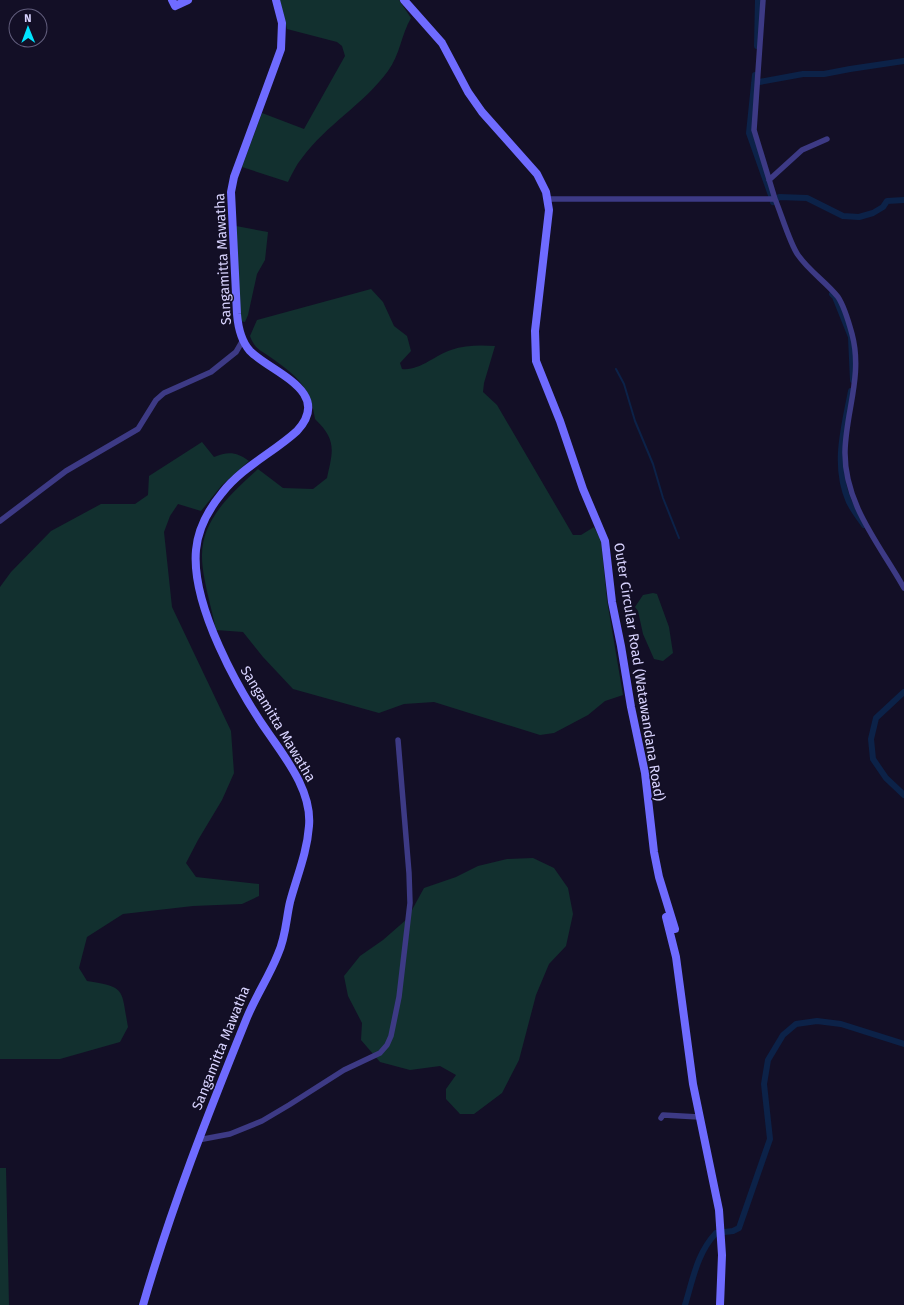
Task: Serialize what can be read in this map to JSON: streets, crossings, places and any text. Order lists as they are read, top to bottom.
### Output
{
  "streets": {
    "main road": ["Sangamitta Mawatha", "Outer Circular Road (Watawandana Road)"]
  },
  "north": "top"
}
